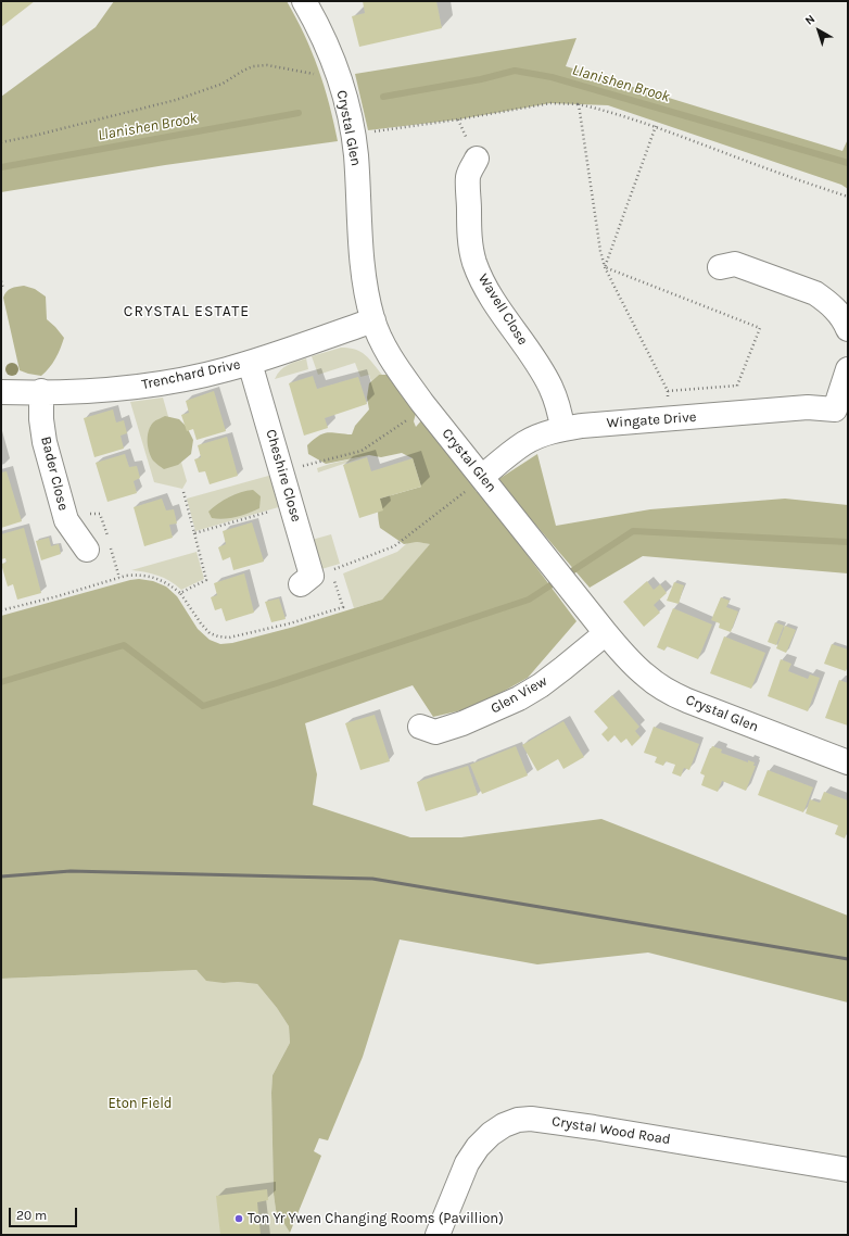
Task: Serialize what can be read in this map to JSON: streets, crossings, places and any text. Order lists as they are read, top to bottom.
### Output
{
  "streets": {
    "street": [
      "Crystal Glen",
      "Wavell Close",
      "Trenchard Drive",
      "Wingate Drive",
      "Bader Close",
      "Cheshire Close",
      "Glen View",
      "Crystal Wood Road"
    ]
  },
  "crossings": [
    ["Crystal Glen", "Trenchard Drive"],
    ["Crystal Glen", "Wingate Drive"],
    ["Crystal Glen", "Glen View"],
    ["Wavell Close", "Wingate Drive"],
    ["Trenchard Drive", "Bader Close"],
    ["Trenchard Drive", "Cheshire Close"]
  ],
  "districts": ["CRYSTAL ESTATE"],
  "water": ["Llanishen Brook"],
  "parks": ["Eton Field"],
  "places": ["Ton Yr Ywen Changing Rooms (Pavillion)"],
  "scale_bar": "20 m",
  "north": "top left"
}
